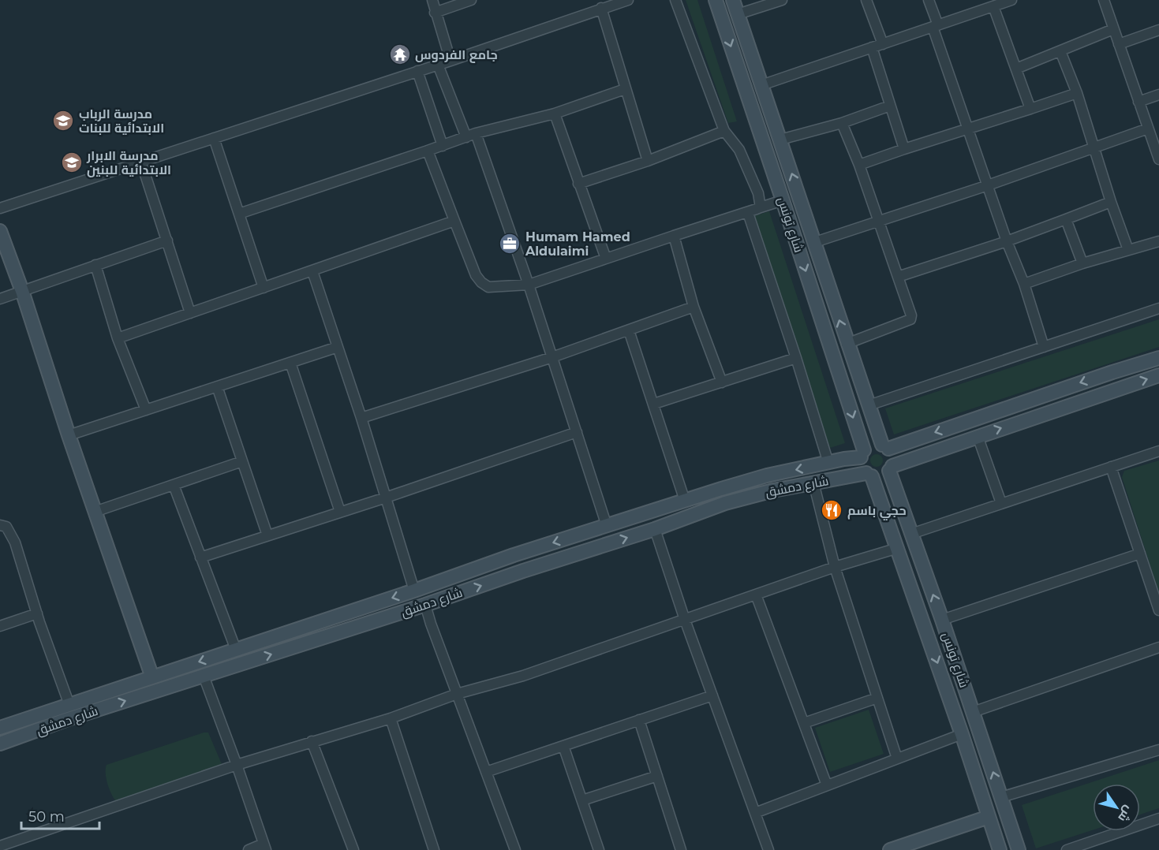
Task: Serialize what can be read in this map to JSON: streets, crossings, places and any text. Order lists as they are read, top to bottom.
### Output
{
  "streets": {
    "main road": ["شارع تونس", "شارع دمشق"]
  },
  "crossings": [
    ["شارع تونس", "شارع دمشق"]
  ],
  "places": {
    "temple": ["جامع الفردوس"],
    "school or university": ["مدرسة الرباب الابتدائية للبنات", "مدرسة الابرار الابتدائية للبنين"],
    "office": ["Humam Hamed Aldulaimi"],
    "restaurant": ["حجي باسم"]
  },
  "scale_bar": "50 m",
  "north": "bottom right"
}
